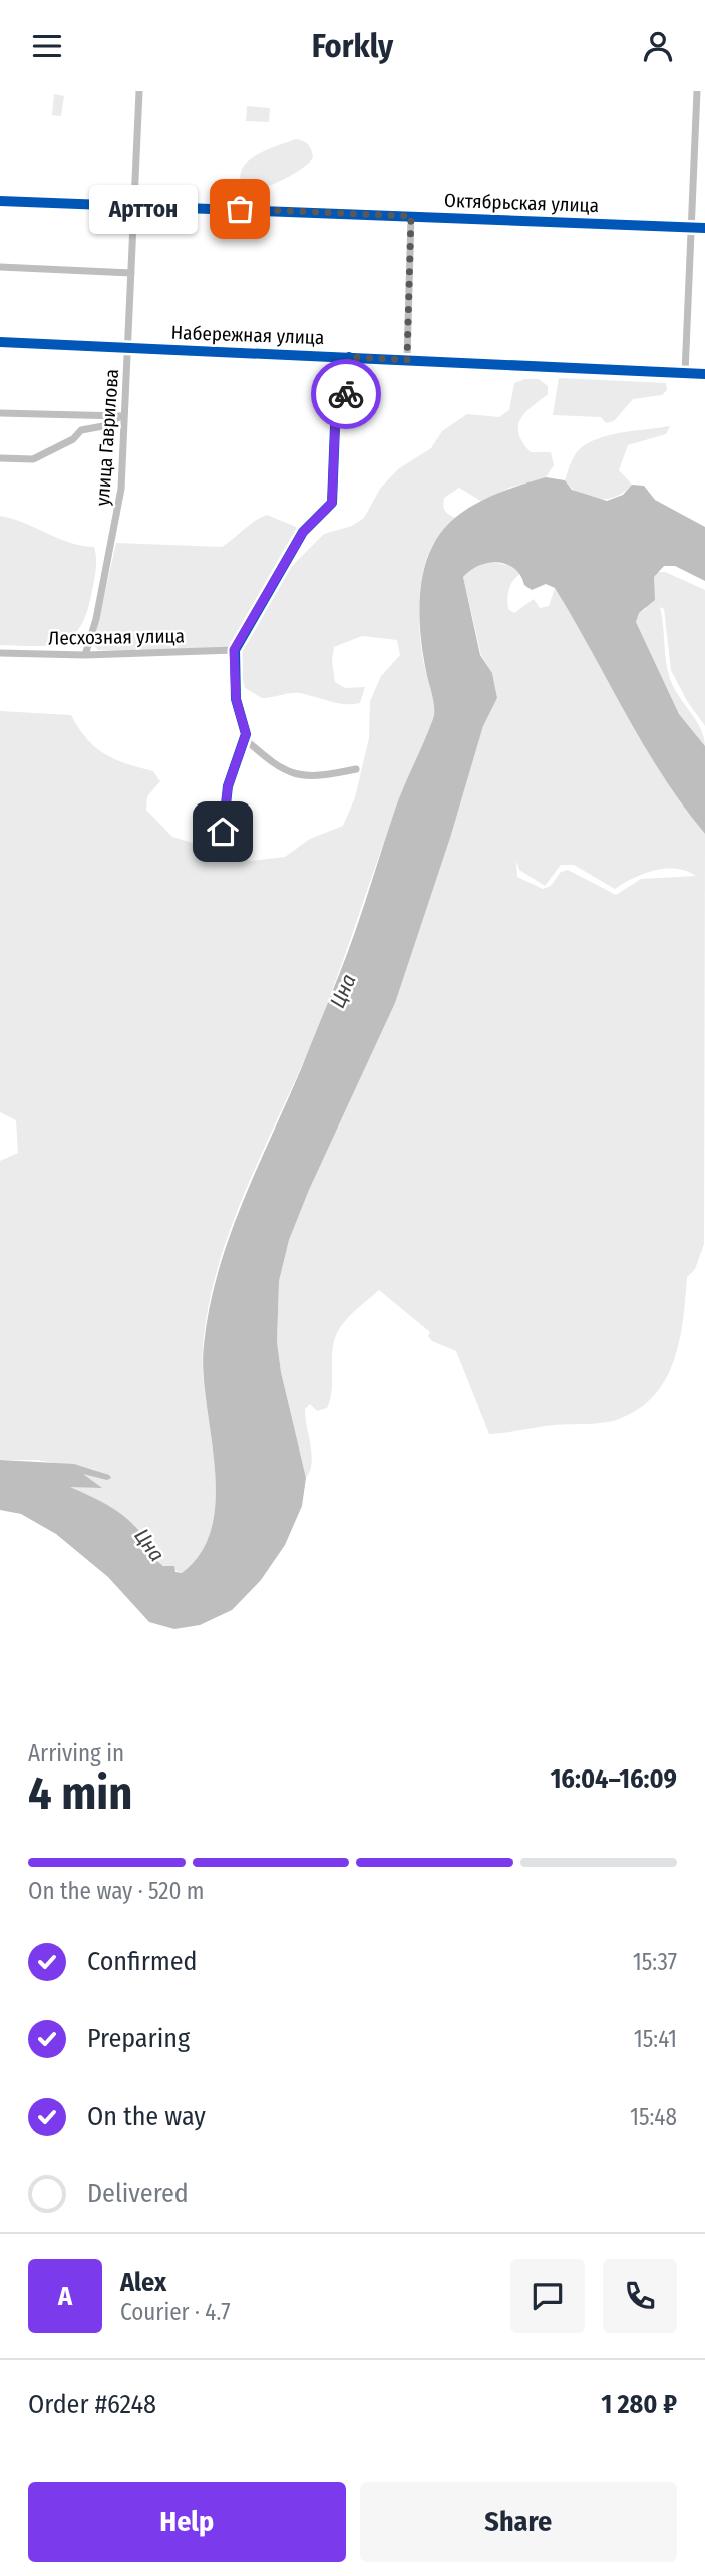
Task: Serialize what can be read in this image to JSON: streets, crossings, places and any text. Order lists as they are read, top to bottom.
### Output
{
  "streets": {
    "street": [
      "Октябрьская улица",
      "Набережная улица",
      "улица Гаврилова",
      "Лесхозная улица"
    ]
  },
  "crossings": [
    ["Октябрьская улица", "улица Гаврилова"],
    ["Набережная улица", "улица Гаврилова"],
    ["улица Гаврилова", "Лесхозная улица"]
  ],
  "water": ["Цна"],
  "places": ["Арттон"],
  "page": {
    "header": "Forkly",
    "bubble": "Арттон",
    "heading": ["4 min", "Arriving in", "16:04–16:09"],
    "panel": [
      "Alex",
      "Courier · 4.7",
      "Order #6248",
      "1 280 ₽"
    ],
    "bar": "On the way · 520 m",
    "list": [
      ["Confirmed", "15:37"],
      ["Preparing", "15:41"],
      ["On the way", "15:48"],
      "Delivered"
    ],
    "round": "A",
    "buttons": ["Help", "Share"]
  }
}
